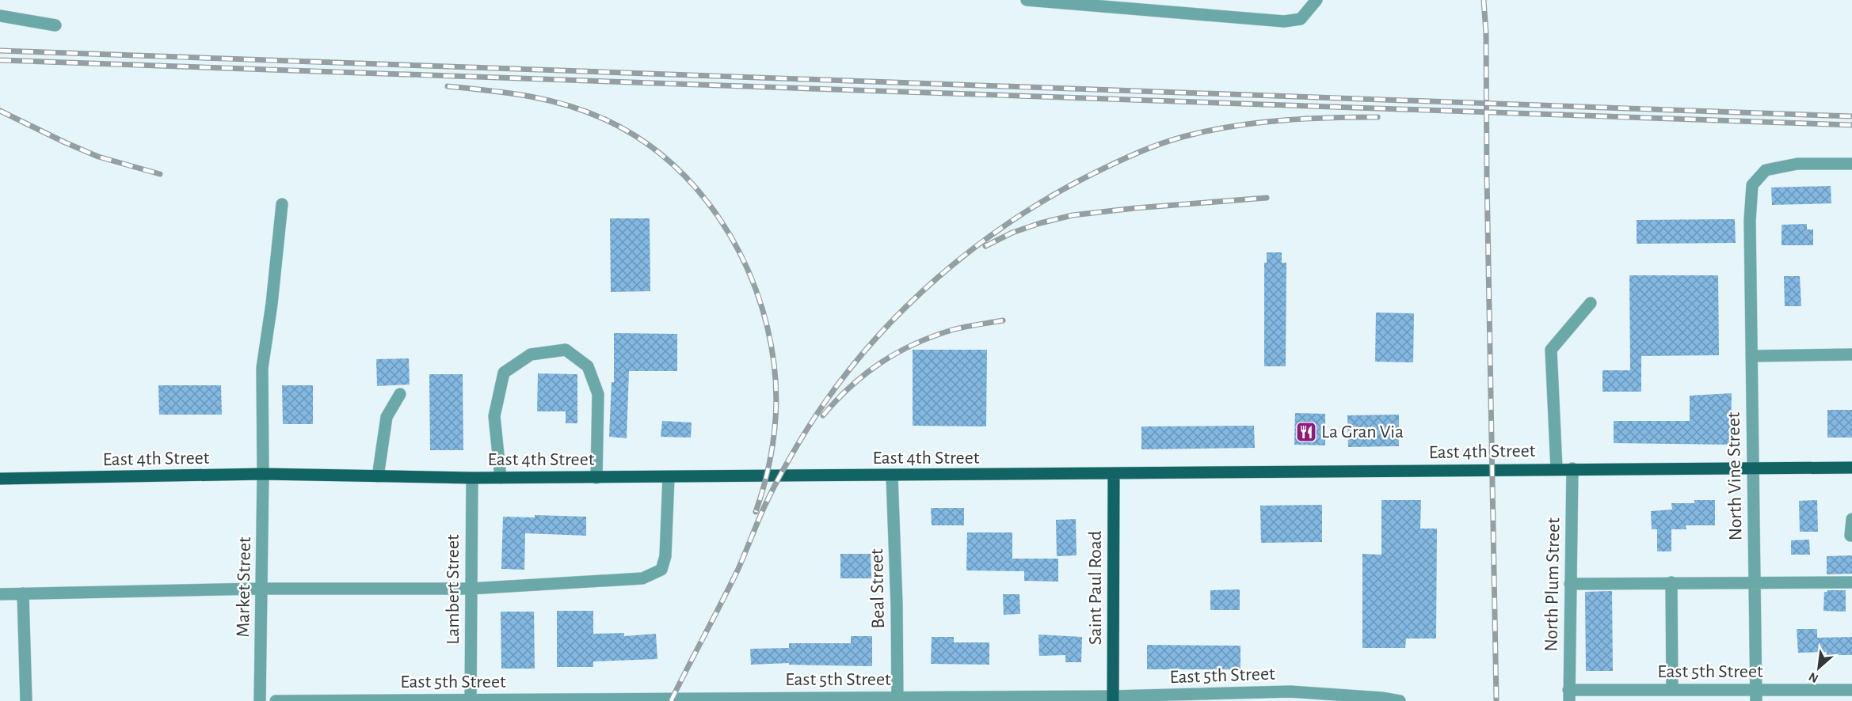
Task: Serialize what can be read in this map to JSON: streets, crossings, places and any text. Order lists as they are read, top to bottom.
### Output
{
  "streets": {
    "main road": ["East 4th Street", "Saint Paul Road"],
    "street": [
      "North Vine Street",
      "North Plum Street",
      "Market Street",
      "Beal Street",
      "Lambert Street",
      "East 5th Street"
    ]
  },
  "crossings": [
    ["East 4th Street", "North Vine Street"],
    ["East 4th Street", "North Plum Street"],
    ["East 4th Street", "Market Street"],
    ["East 4th Street", "Saint Paul Road"],
    ["East 4th Street", "Beal Street"],
    ["East 4th Street", "Lambert Street"],
    ["North Vine Street", "East 5th Street"],
    ["North Plum Street", "East 5th Street"],
    ["Saint Paul Road", "East 5th Street"],
    ["Beal Street", "East 5th Street"],
    ["Lambert Street", "East 5th Street"]
  ],
  "places": {
    "restaurant": ["La Gran Via"]
  },
  "north": "bottom left"
}
